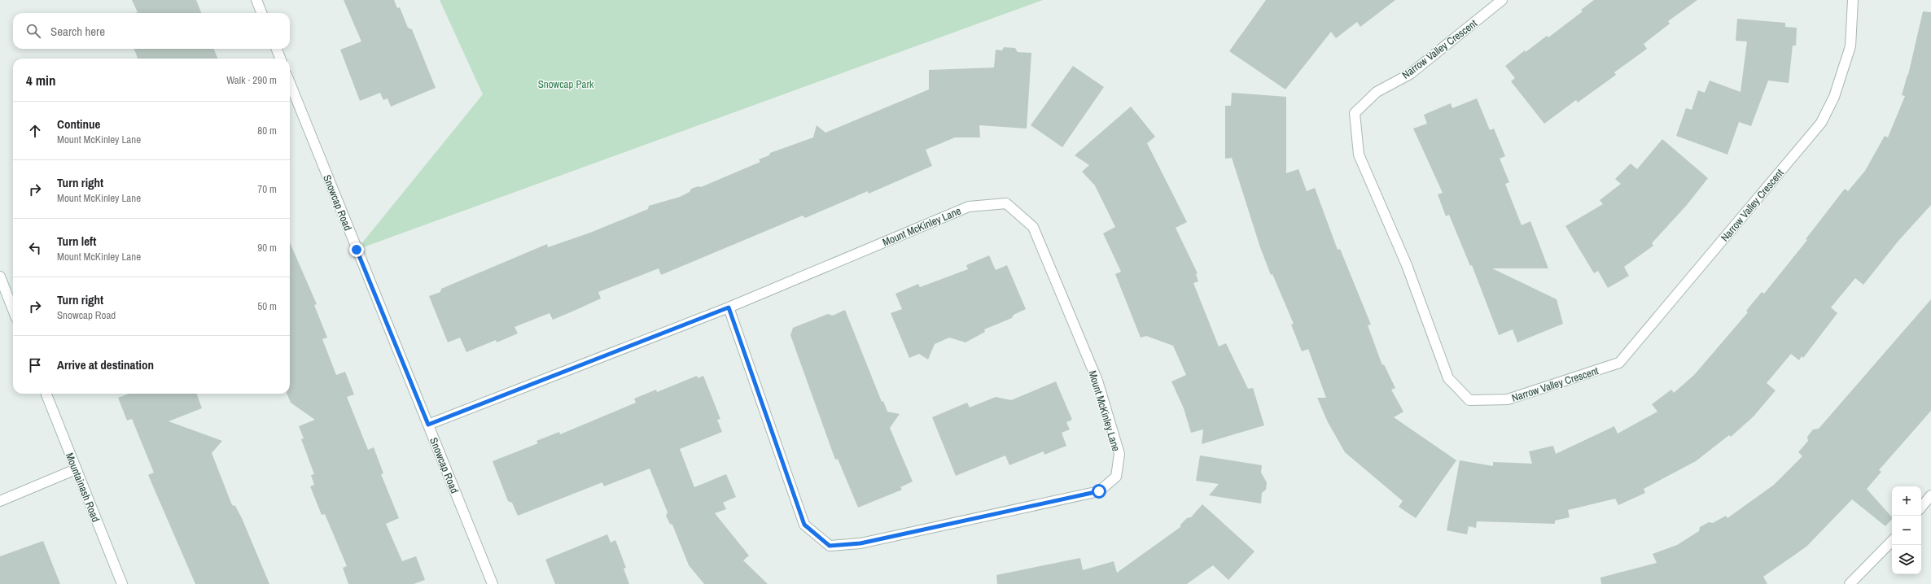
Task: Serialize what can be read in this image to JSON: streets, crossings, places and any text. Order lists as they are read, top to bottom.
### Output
{
  "streets": {
    "street": [
      "Narrow Valley Crescent",
      "Snowcap Road",
      "Mount McKinley Lane",
      "Mountainash Road"
    ]
  },
  "crossings": [
    ["Snowcap Road", "Mount McKinley Lane"]
  ],
  "parks": ["Snowcap Park"],
  "page": {
    "search": "Search here",
    "heading": ["4 min", "Walk · 290 m"],
    "list": [
      ["Continue", "Mount McKinley Lane", "80 m"],
      ["Turn right", "Mount McKinley Lane", "70 m"],
      ["Turn left", "Mount McKinley Lane", "90 m"],
      ["Turn right", "Snowcap Road", "50 m"],
      "Arrive at destination"
    ],
    "map_buttons": ["+", "−"]
  }
}
